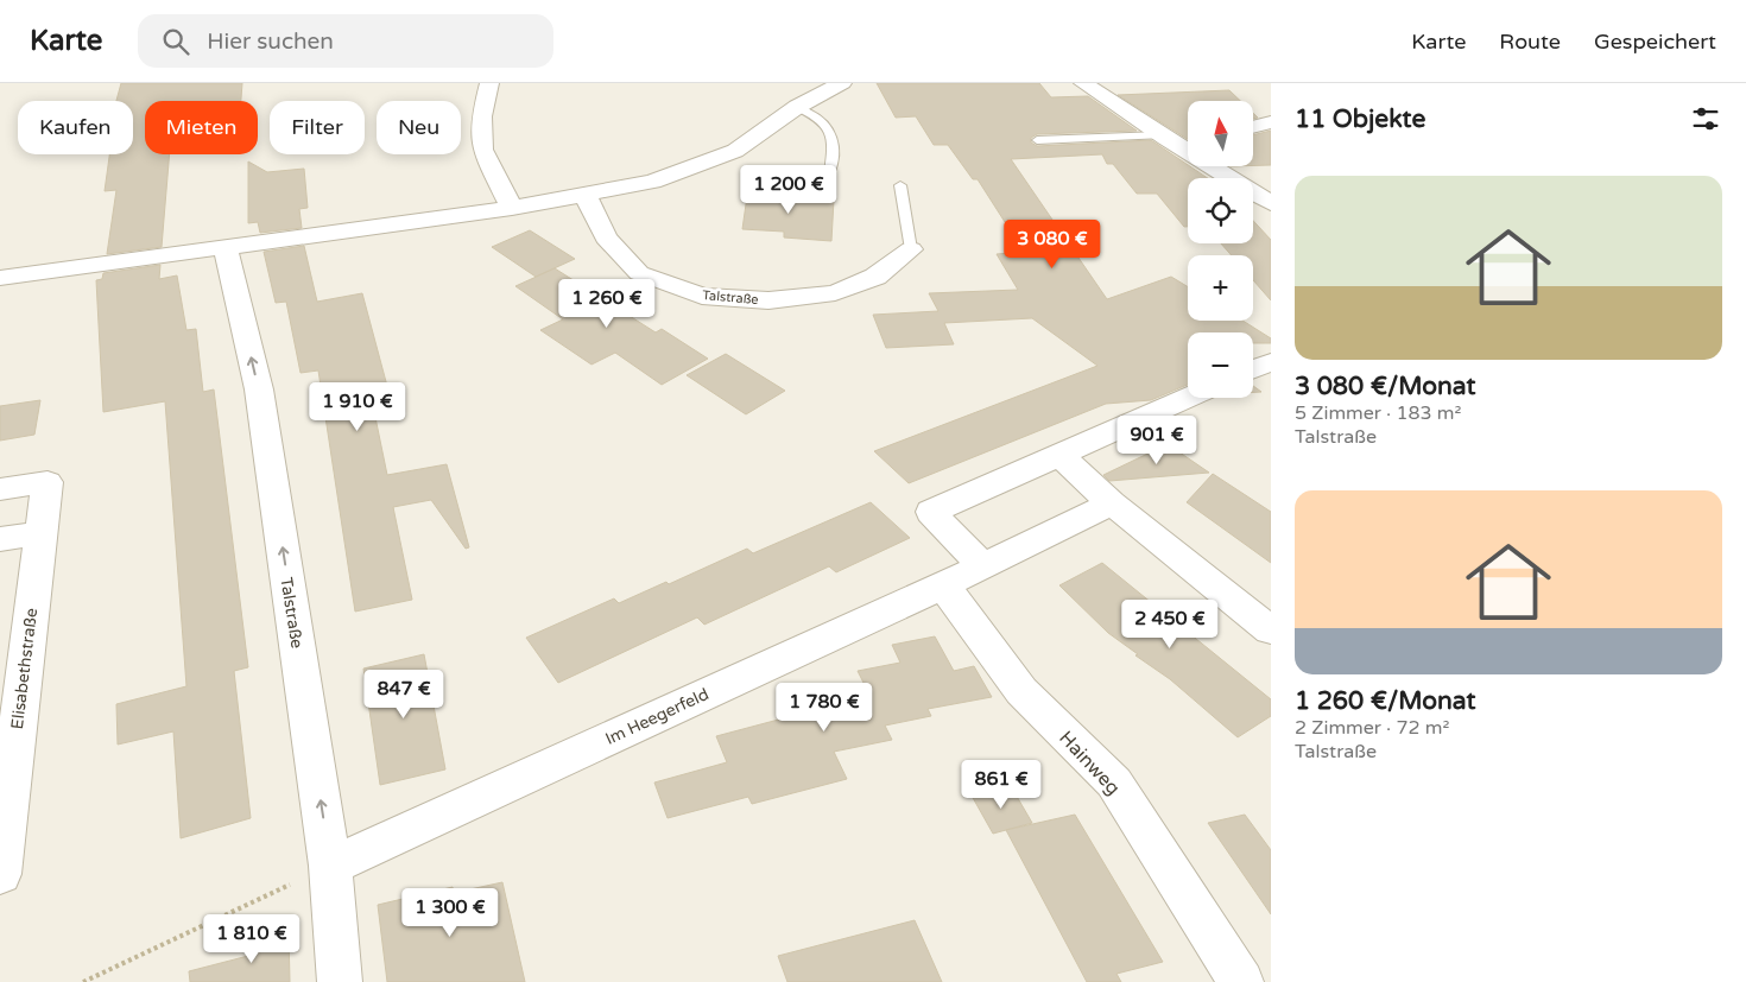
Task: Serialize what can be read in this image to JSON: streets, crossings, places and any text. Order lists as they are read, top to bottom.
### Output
{
  "streets": {
    "street": [
      "Talstraße",
      "Elisabethstraße",
      "Im Heegerfeld",
      "Hainweg"
    ]
  },
  "crossings": [
    ["Talstraße", "Im Heegerfeld"],
    ["Im Heegerfeld", "Hainweg"]
  ],
  "one_way": ["Talstraße"],
  "north": "top",
  "page": {
    "header": "Karte",
    "search": "Hier suchen",
    "nav": ["Karte", "Route", "Gespeichert"],
    "heading": "11 Objekte",
    "map_buttons": ["+", "−"],
    "chip": [
      "Kaufen",
      "Mieten",
      "Filter",
      "Neu"
    ],
    "list": [
      {
        "name": "3 080 €/Monat",
        "note": "5 Zimmer · 183 m² · Talstraße"
      },
      {
        "name": "1 260 €/Monat",
        "note": "2 Zimmer · 72 m² · Talstraße"
      }
    ],
    "price": [
      "1 200 €",
      "3 080 €",
      "1 260 €",
      "1 910 €",
      "901 €",
      "2 450 €",
      "847 €",
      "1 780 €",
      "861 €",
      "1 300 €",
      "1 810 €"
    ]
  }
}
